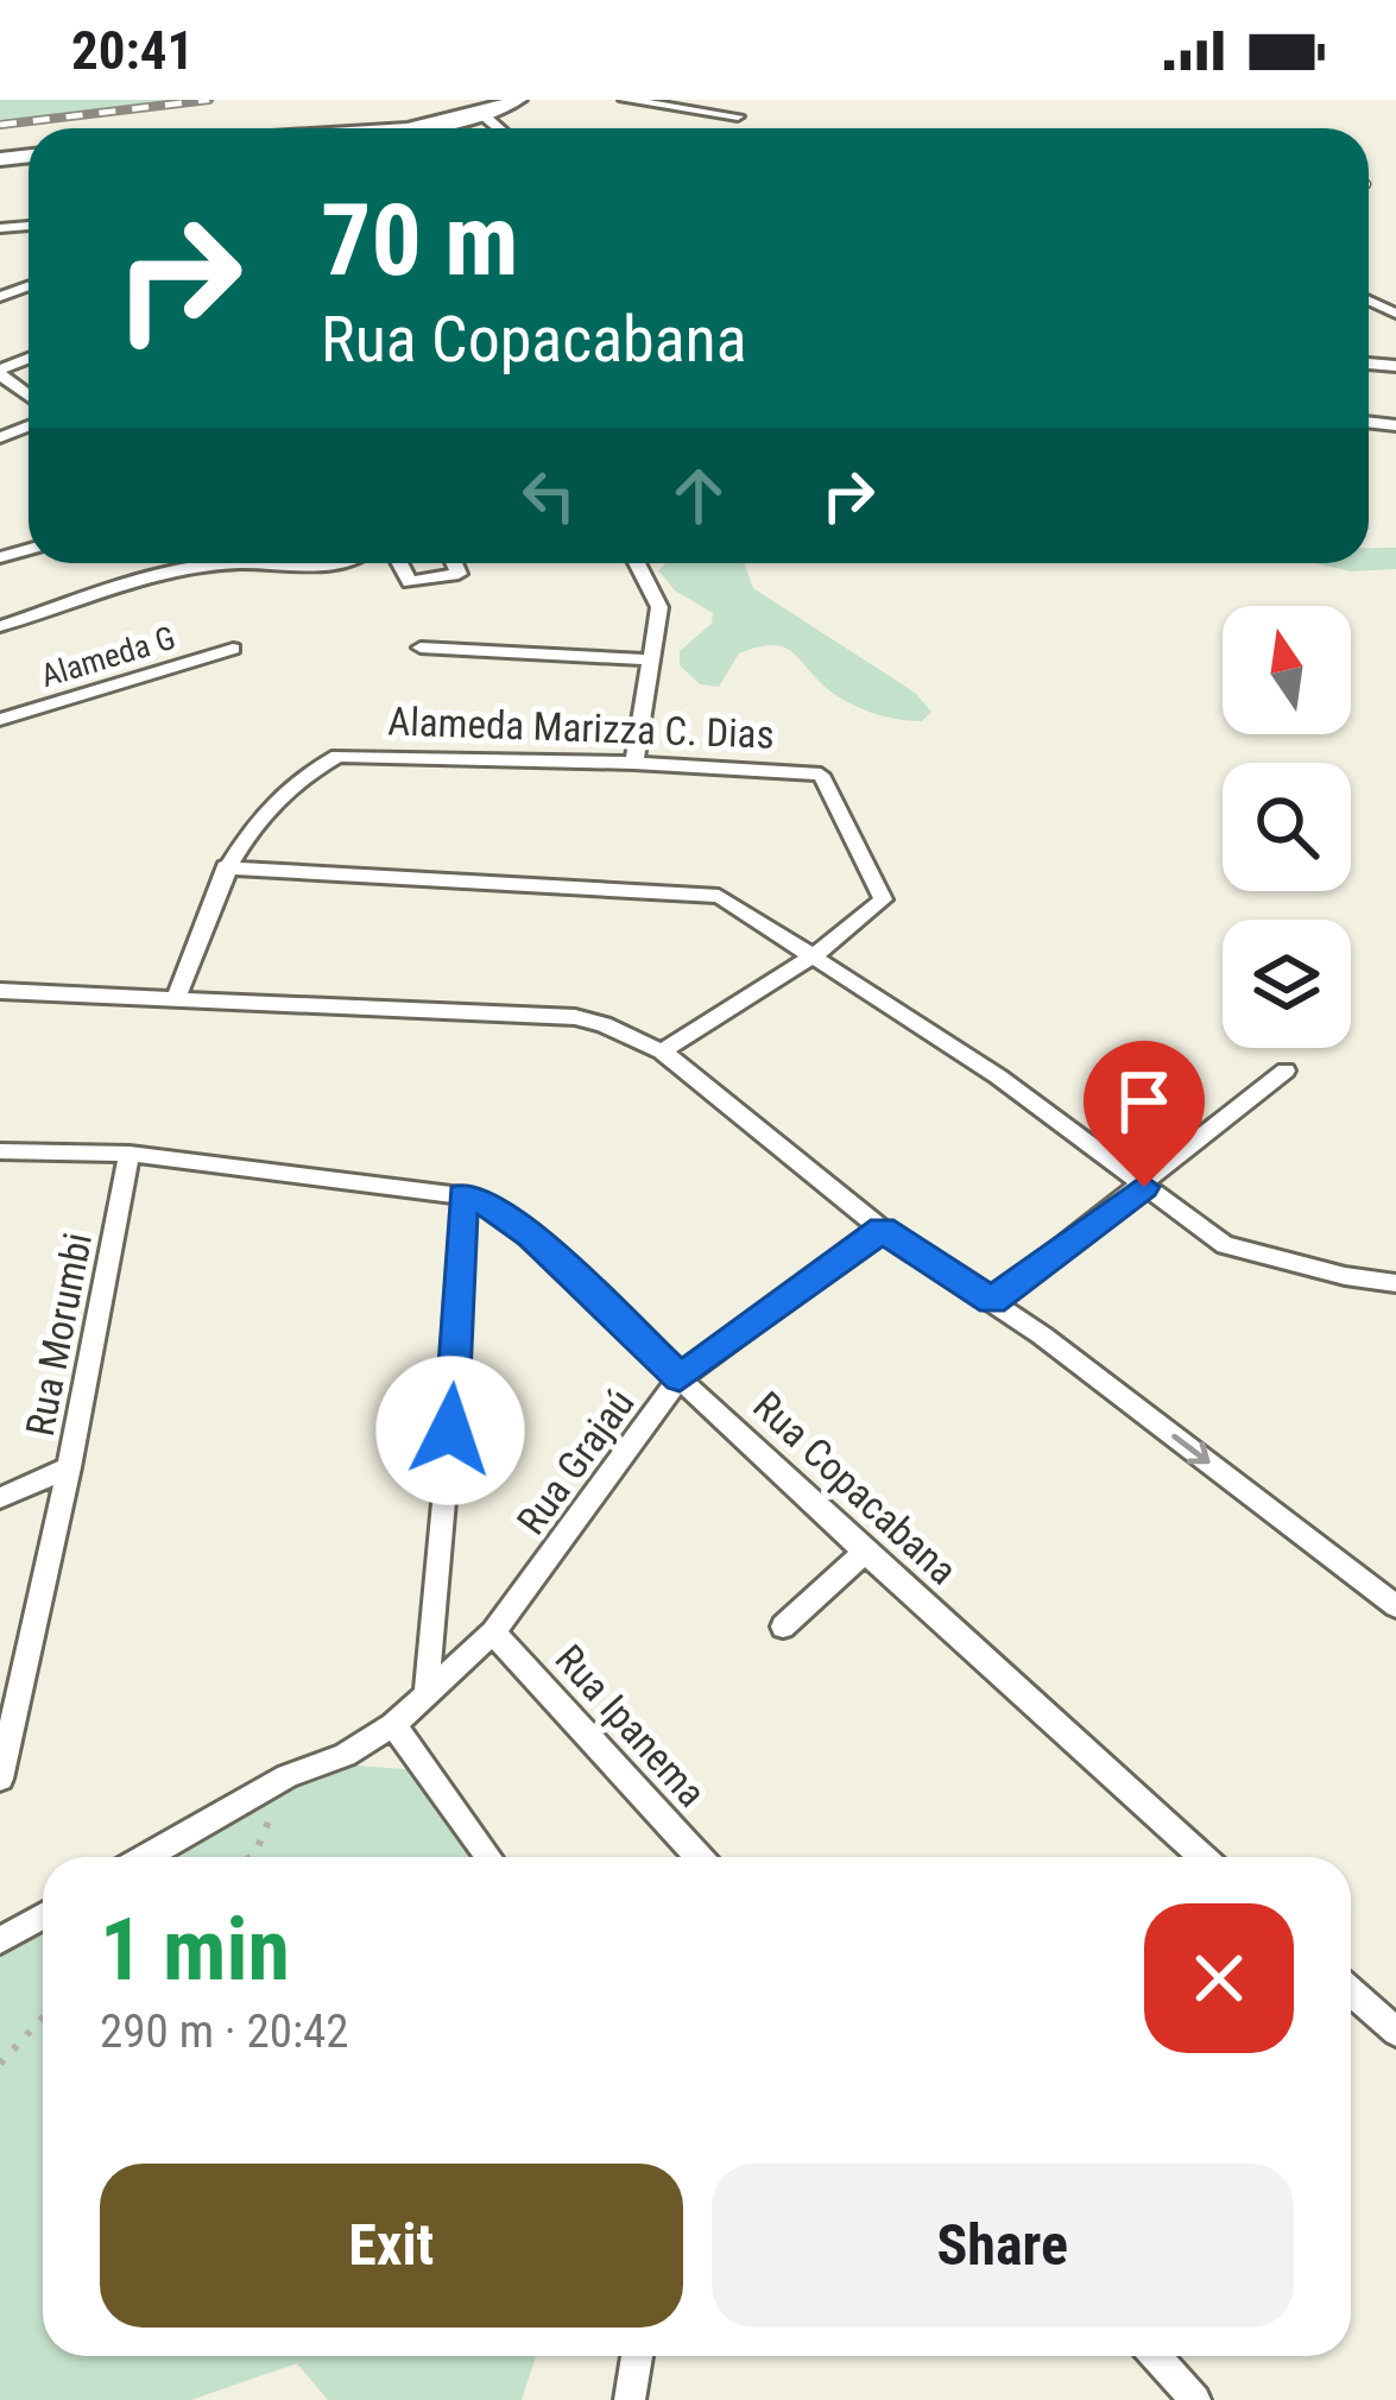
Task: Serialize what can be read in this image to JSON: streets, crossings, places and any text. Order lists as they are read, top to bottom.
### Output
{
  "streets": {
    "street": [
      "Alameda G",
      "Alameda Marizza C. Dias",
      "Rua Morumbi",
      "Rua Grajaú",
      "Rua Copacabana",
      "Rua Ipanema"
    ]
  },
  "crossings": [
    ["Rua Morumbi", "Rua Copacabana"],
    ["Rua Grajaú", "Rua Copacabana"],
    ["Rua Grajaú", "Rua Ipanema"]
  ],
  "north": "top",
  "page": {
    "status": "20:41",
    "turn": ["70 m", "Rua Copacabana"],
    "heading": ["1 min", "290 m · 20:42"],
    "buttons": ["Exit", "Share"]
  }
}
